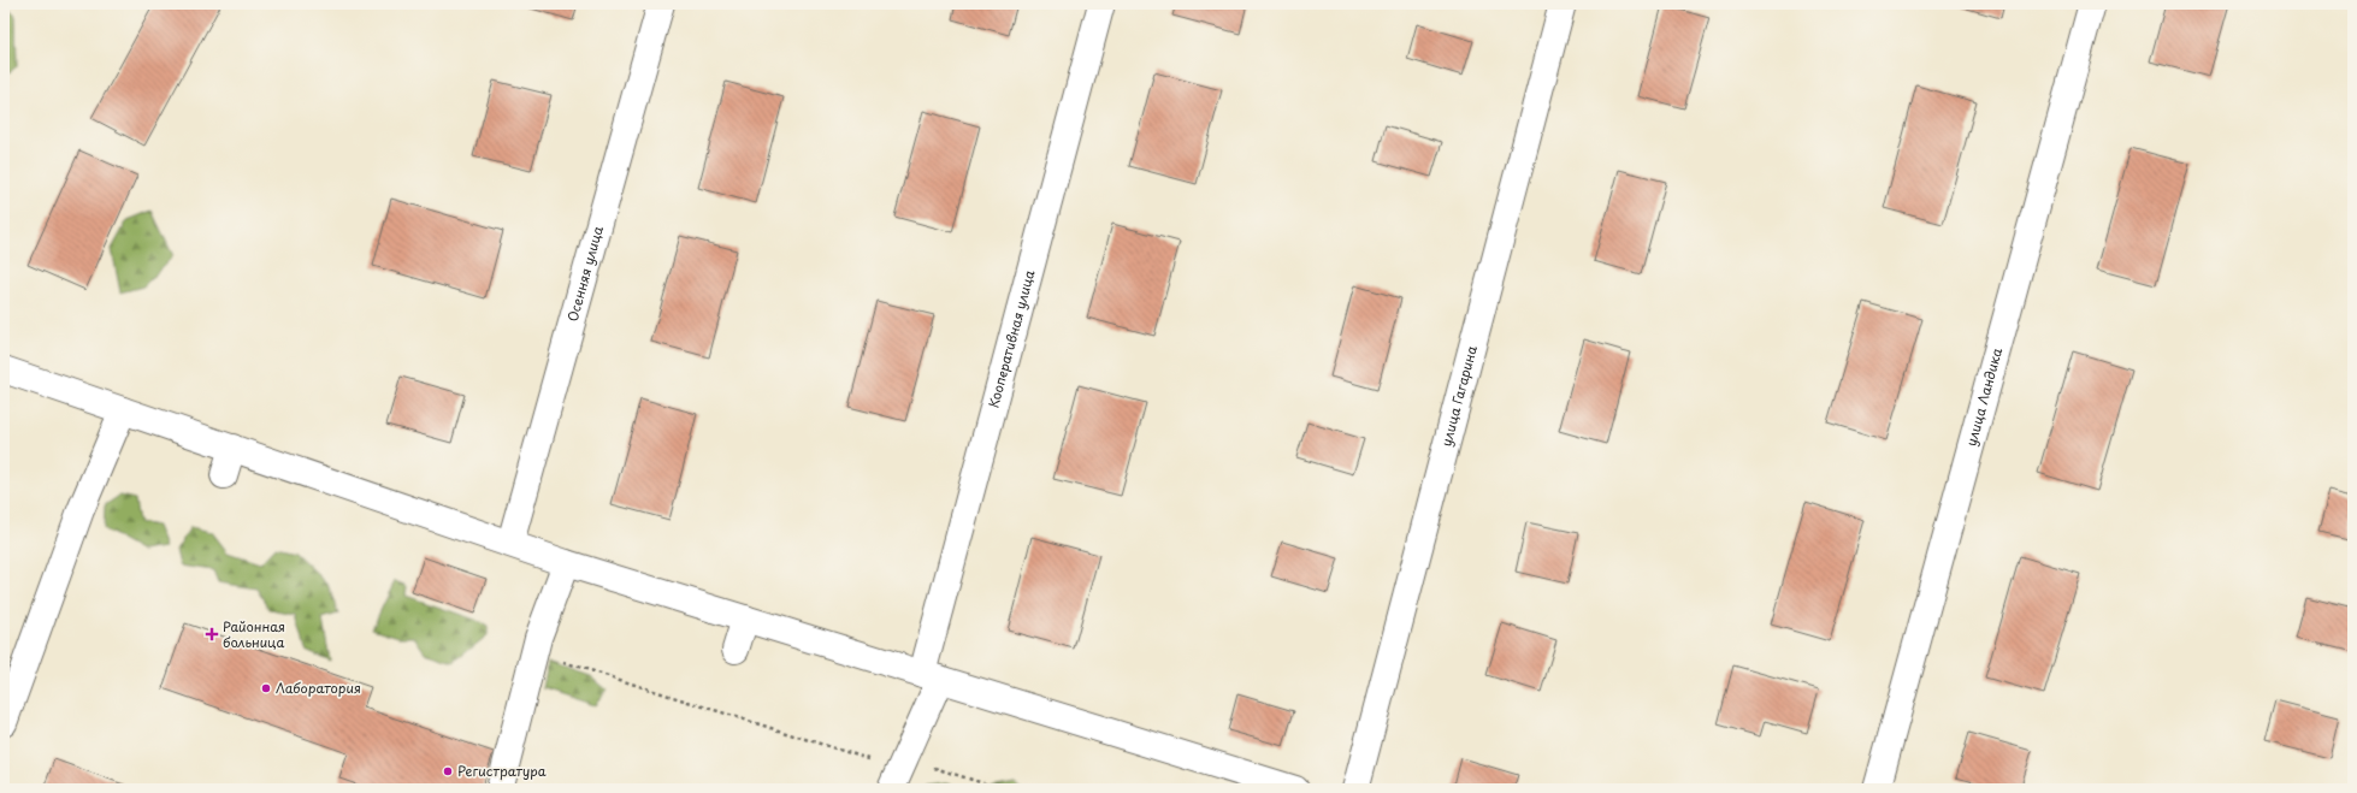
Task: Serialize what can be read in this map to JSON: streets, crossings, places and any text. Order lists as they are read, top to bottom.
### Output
{
  "streets": {
    "street": [
      "Осенняя улица",
      "Кооперативная улица",
      "улица Гагарина",
      "улица Ландика"
    ]
  },
  "places": {
    "health": ["Районная больница"],
    "other": ["Лаборатория", "Регистратура"]
  }
}
